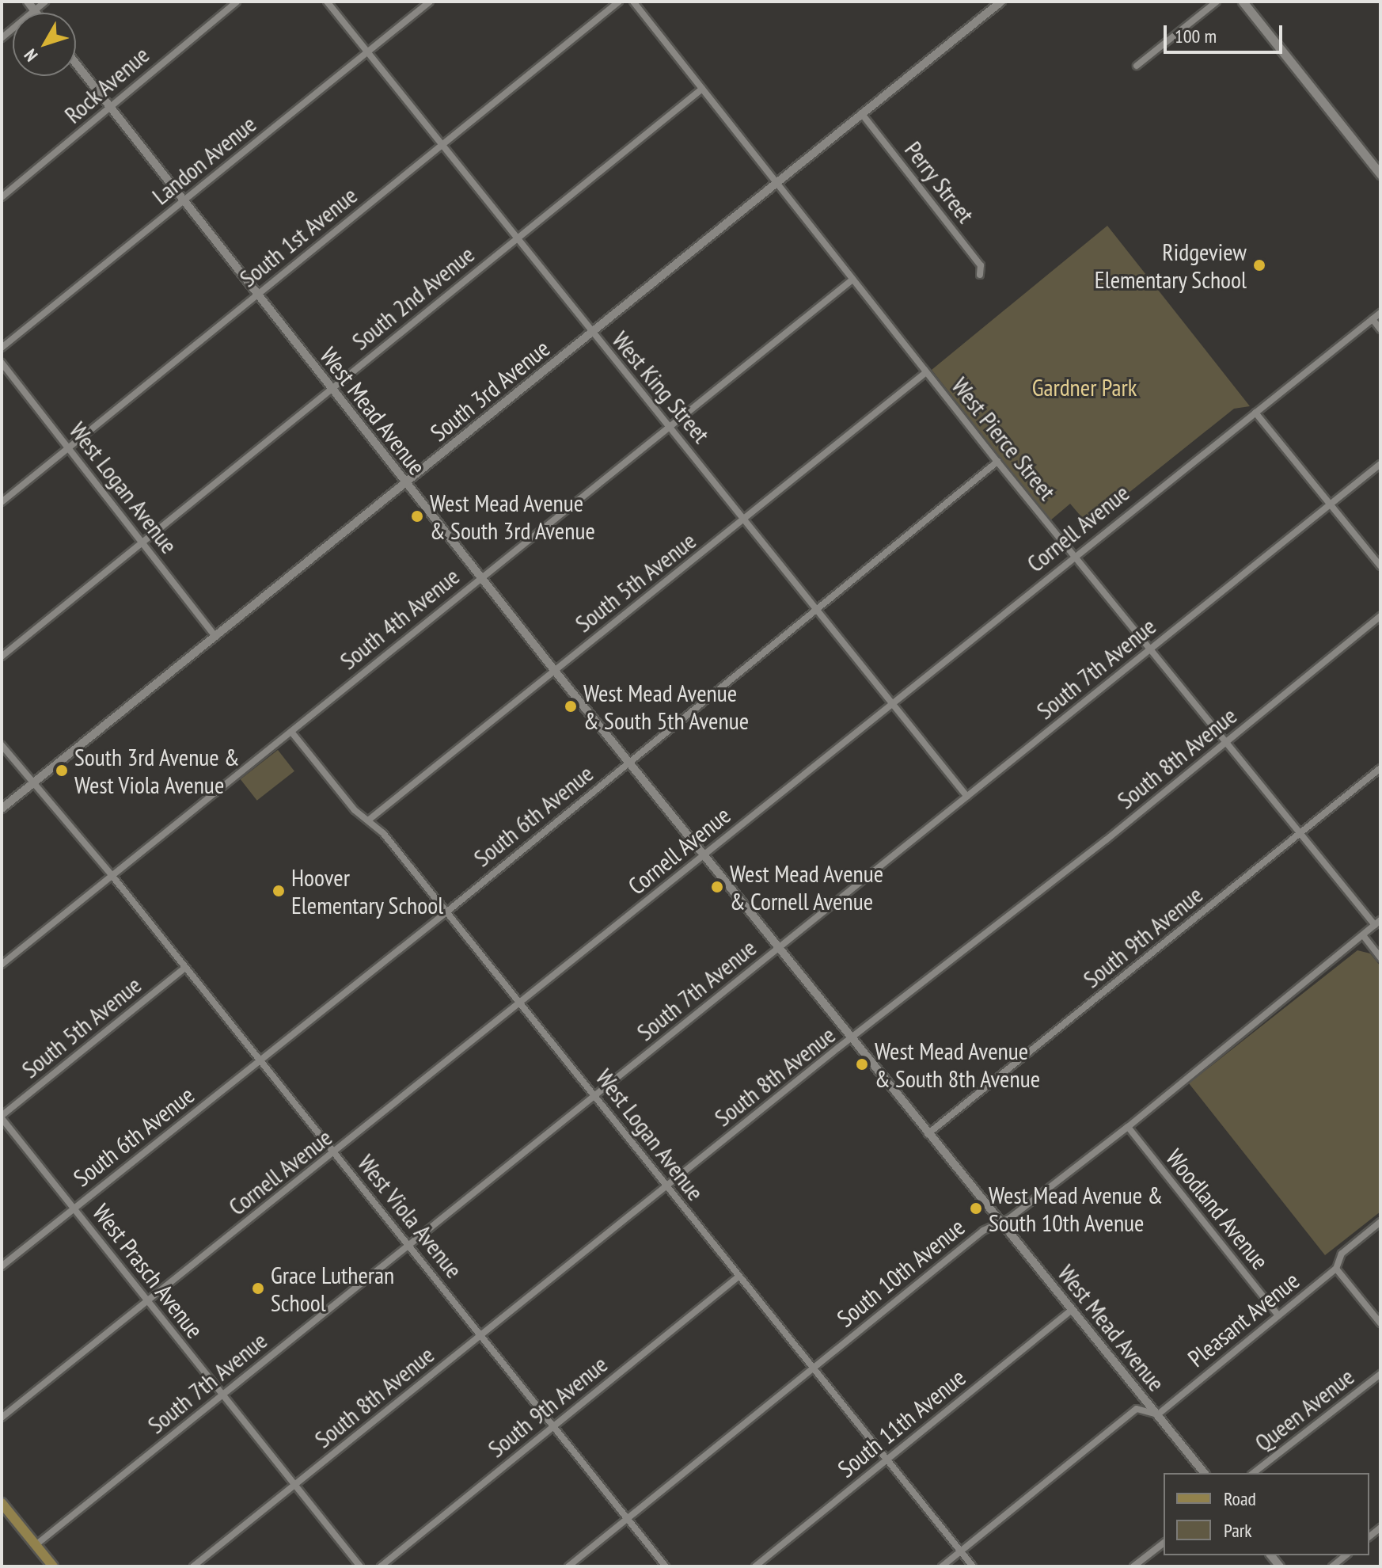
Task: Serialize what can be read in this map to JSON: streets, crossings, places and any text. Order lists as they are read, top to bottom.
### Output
{
  "streets": {
    "street": [
      "Rock Avenue",
      "Landon Avenue",
      "Perry Street",
      "South 1st Avenue",
      "South 2nd Avenue",
      "West King Street",
      "South 3rd Avenue",
      "West Mead Avenue",
      "West Pierce Street",
      "West Logan Avenue",
      "Cornell Avenue",
      "South 5th Avenue",
      "South 4th Avenue",
      "South 7th Avenue",
      "South 8th Avenue",
      "South 6th Avenue",
      "South 9th Avenue",
      "Woodland Avenue",
      "West Viola Avenue",
      "West Prasch Avenue",
      "South 10th Avenue",
      "Pleasant Avenue",
      "Queen Avenue",
      "South 11th Avenue"
    ]
  },
  "crossings": [
    ["Rock Avenue", "West Mead Avenue"],
    ["Landon Avenue", "West King Street"],
    ["Landon Avenue", "West Mead Avenue"],
    ["Perry Street", "South 3rd Avenue"],
    ["South 1st Avenue", "West King Street"],
    ["South 1st Avenue", "West Mead Avenue"],
    ["South 1st Avenue", "West Logan Avenue"],
    ["South 2nd Avenue", "West King Street"],
    ["South 2nd Avenue", "West Mead Avenue"],
    ["South 2nd Avenue", "West Pierce Street"],
    ["South 2nd Avenue", "West Logan Avenue"],
    ["West King Street", "South 3rd Avenue"],
    ["West King Street", "Cornell Avenue"],
    ["West King Street", "South 5th Avenue"],
    ["West King Street", "South 4th Avenue"],
    ["West King Street", "South 7th Avenue"],
    ["West King Street", "South 6th Avenue"],
    ["South 3rd Avenue", "West Mead Avenue"],
    ["South 3rd Avenue", "West Pierce Street"],
    ["South 3rd Avenue", "West Logan Avenue"],
    ["South 3rd Avenue", "West Viola Avenue"],
    ["West Mead Avenue", "Cornell Avenue"],
    ["West Mead Avenue", "South 5th Avenue"],
    ["West Mead Avenue", "South 4th Avenue"],
    ["West Mead Avenue", "South 7th Avenue"],
    ["West Mead Avenue", "South 8th Avenue"],
    ["West Mead Avenue", "South 6th Avenue"],
    ["West Mead Avenue", "South 9th Avenue"],
    ["West Mead Avenue", "South 10th Avenue"],
    ["West Mead Avenue", "Pleasant Avenue"],
    ["West Mead Avenue", "South 11th Avenue"],
    ["West Pierce Street", "Cornell Avenue"],
    ["West Pierce Street", "South 5th Avenue"],
    ["West Pierce Street", "South 4th Avenue"],
    ["West Pierce Street", "South 7th Avenue"],
    ["West Pierce Street", "South 8th Avenue"],
    ["West Pierce Street", "South 6th Avenue"],
    ["West Pierce Street", "South 9th Avenue"],
    ["West Pierce Street", "South 10th Avenue"],
    ["West Logan Avenue", "Cornell Avenue"],
    ["West Logan Avenue", "South 5th Avenue"],
    ["West Logan Avenue", "South 4th Avenue"],
    ["West Logan Avenue", "South 7th Avenue"],
    ["West Logan Avenue", "South 8th Avenue"],
    ["West Logan Avenue", "South 6th Avenue"],
    ["West Logan Avenue", "South 9th Avenue"],
    ["West Logan Avenue", "South 10th Avenue"],
    ["West Logan Avenue", "South 11th Avenue"],
    ["Cornell Avenue", "West Viola Avenue"],
    ["Cornell Avenue", "West Prasch Avenue"],
    ["South 5th Avenue", "West Viola Avenue"],
    ["South 5th Avenue", "West Prasch Avenue"],
    ["South 4th Avenue", "West Viola Avenue"],
    ["South 7th Avenue", "West Viola Avenue"],
    ["South 7th Avenue", "West Prasch Avenue"],
    ["South 8th Avenue", "West Viola Avenue"],
    ["South 8th Avenue", "West Prasch Avenue"],
    ["South 6th Avenue", "West Viola Avenue"],
    ["South 6th Avenue", "West Prasch Avenue"],
    ["South 9th Avenue", "West Viola Avenue"],
    ["Woodland Avenue", "South 10th Avenue"],
    ["Woodland Avenue", "Pleasant Avenue"],
    ["West Viola Avenue", "South 10th Avenue"]
  ],
  "parks": ["Gardner Park"],
  "places": [
    "Ridgeview Elementary School",
    "West Mead Avenue & South 3rd Avenue",
    "West Mead Avenue & South 5th Avenue",
    "South 3rd Avenue & West Viola Avenue",
    "West Mead Avenue & Cornell Avenue",
    "Hoover Elementary School",
    "West Mead Avenue & South 8th Avenue",
    "West Mead Avenue & South 10th Avenue",
    "Grace Lutheran School"
  ],
  "legend": ["Road", "Park"],
  "scale_bar": "100 m",
  "north": "bottom left"
}
